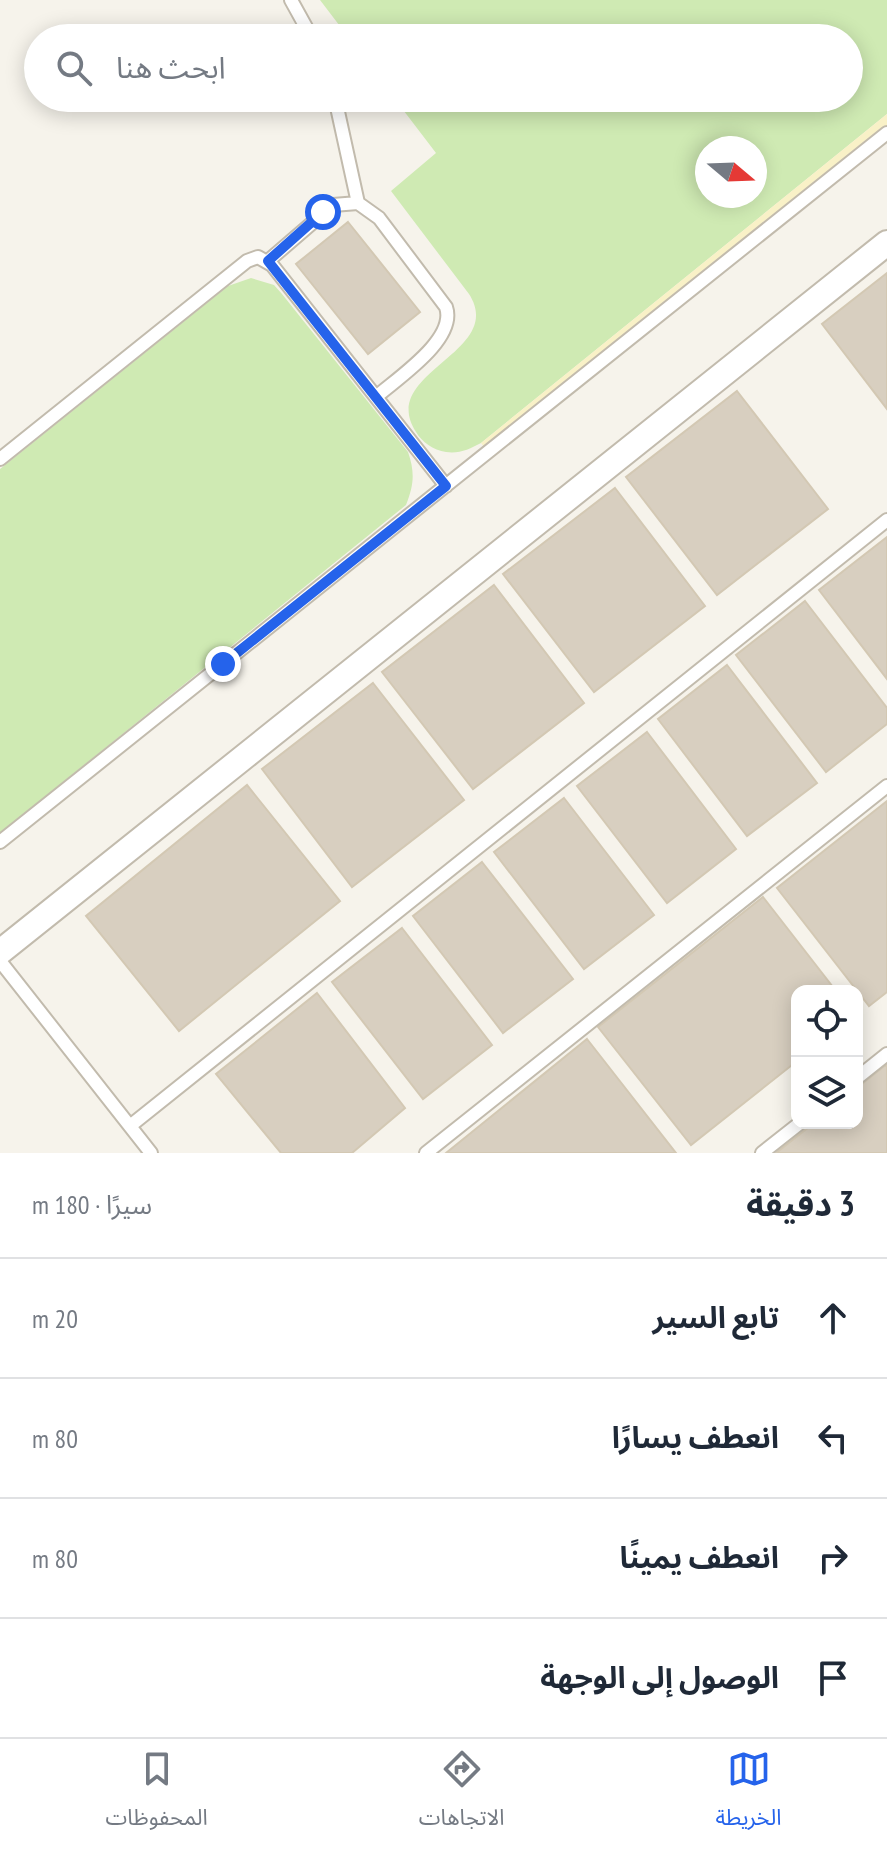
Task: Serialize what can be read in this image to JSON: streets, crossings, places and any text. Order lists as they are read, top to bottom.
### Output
{
  "north": "right",
  "page": {
    "search": "ابحث هنا",
    "heading": ["3 دقيقة", "سيرًا · 180 m"],
    "list": [
      ["تابع السير", "20 m"],
      ["انعطف يسارًا", "80 m"],
      ["انعطف يمينًا", "80 m"],
      "الوصول إلى الوجهة"
    ],
    "nav": ["الخريطة", "الاتجاهات", "المحفوظات"]
  }
}
